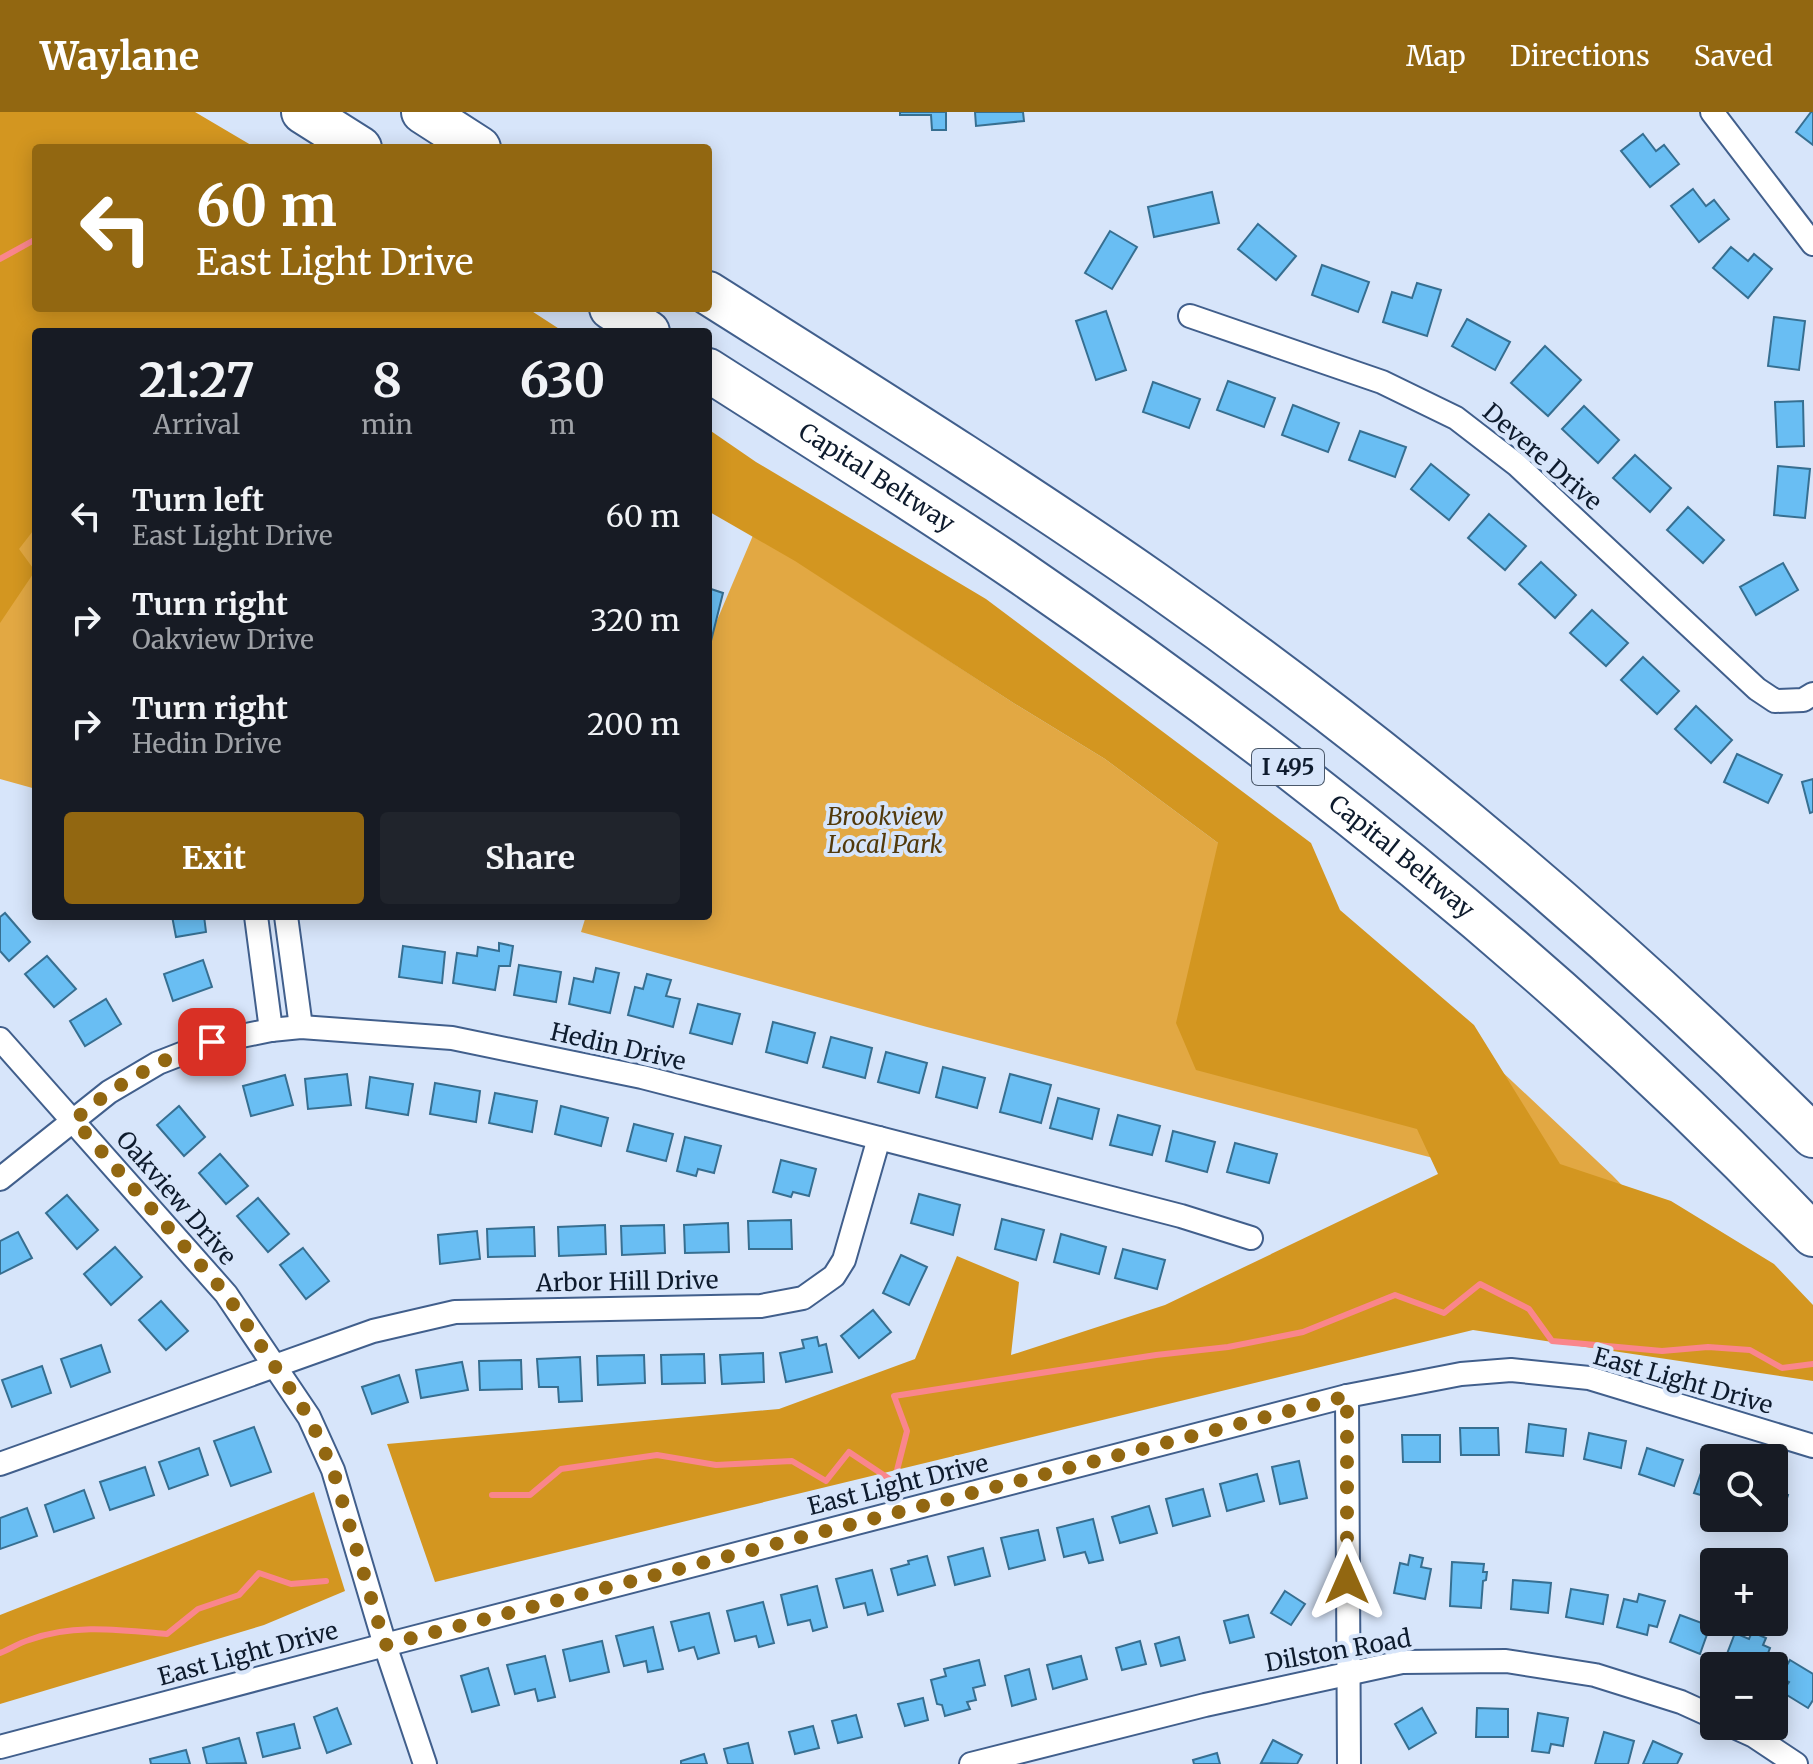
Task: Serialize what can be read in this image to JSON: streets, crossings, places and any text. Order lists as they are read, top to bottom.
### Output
{
  "streets": {
    "highway": ["Capital Beltway", "I 495"],
    "street": [
      "Devere Drive",
      "Hedin Drive",
      "Oakview Drive",
      "Arbor Hill Drive",
      "East Light Drive",
      "Dilston Road"
    ]
  },
  "crossings": [
    ["Hedin Drive", "Oakview Drive"],
    ["Hedin Drive", "Arbor Hill Drive"],
    ["Oakview Drive", "Arbor Hill Drive"],
    ["Oakview Drive", "East Light Drive"]
  ],
  "parks": ["Brookview Local Park"],
  "page": {
    "header": "Waylane",
    "nav": ["Map", "Directions", "Saved"],
    "turn": ["60 m", "East Light Drive"],
    "eta": [
      "21:27",
      "Arrival",
      "8",
      "min",
      "630",
      "m"
    ],
    "list": [
      {
        "name": "Turn left",
        "note": "East Light Drive",
        "value": "60 m"
      },
      {
        "name": "Turn right",
        "note": "Oakview Drive",
        "value": "320 m"
      },
      {
        "name": "Turn right",
        "note": "Hedin Drive",
        "value": "200 m"
      }
    ],
    "buttons": ["Exit", "Share"],
    "map_buttons": ["+", "−"]
  }
}
